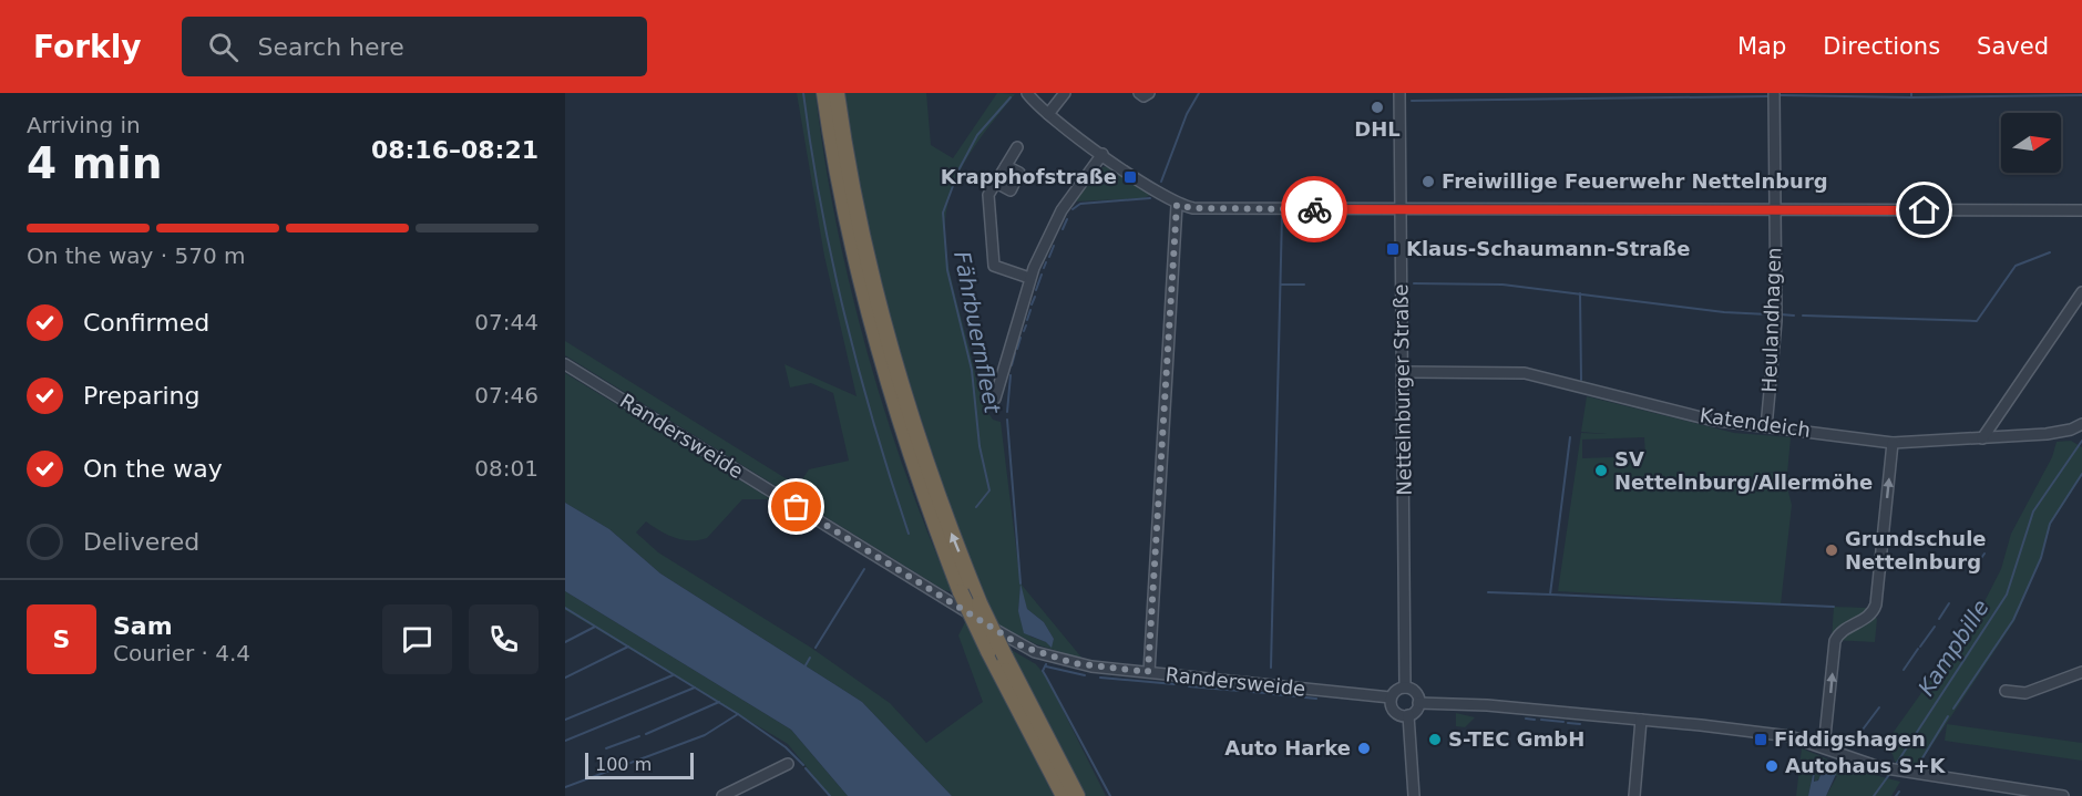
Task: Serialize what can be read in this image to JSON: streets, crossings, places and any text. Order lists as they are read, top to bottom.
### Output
{
  "streets": {
    "street": [
      "Heulandhagen",
      "Nettelnburger Straße",
      "Katendeich",
      "Randersweide"
    ]
  },
  "crossings": [
    ["Heulandhagen", "Katendeich"],
    ["Nettelnburger Straße", "Katendeich"],
    ["Nettelnburger Straße", "Randersweide"]
  ],
  "water": ["Fährbuernfleet", "Kampbille"],
  "places": {
    "other": [
      "DHL",
      "Freiwillige Feuerwehr Nettelnburg",
      "SV Nettelnburg/Allermöhe",
      "Grundschule Nettelnburg",
      "S-TEC GmbH",
      "Auto Harke",
      "Autohaus S+K"
    ],
    "transit": ["Krapphofstraße", "Klaus-Schaumann-Straße", "Fiddigshagen"]
  },
  "scale_bar": "100 m",
  "north": "right",
  "page": {
    "header": "Forkly",
    "search": "Search here",
    "nav": ["Map", "Directions", "Saved"],
    "heading": ["4 min", "Arriving in", "08:16–08:21"],
    "panel": ["Sam", "Courier · 4.4"],
    "bar": "On the way · 570 m",
    "list": [
      ["Confirmed", "07:44"],
      ["Preparing", "07:46"],
      ["On the way", "08:01"],
      "Delivered"
    ],
    "round": "S",
    "scale": "100 m"
  }
}
